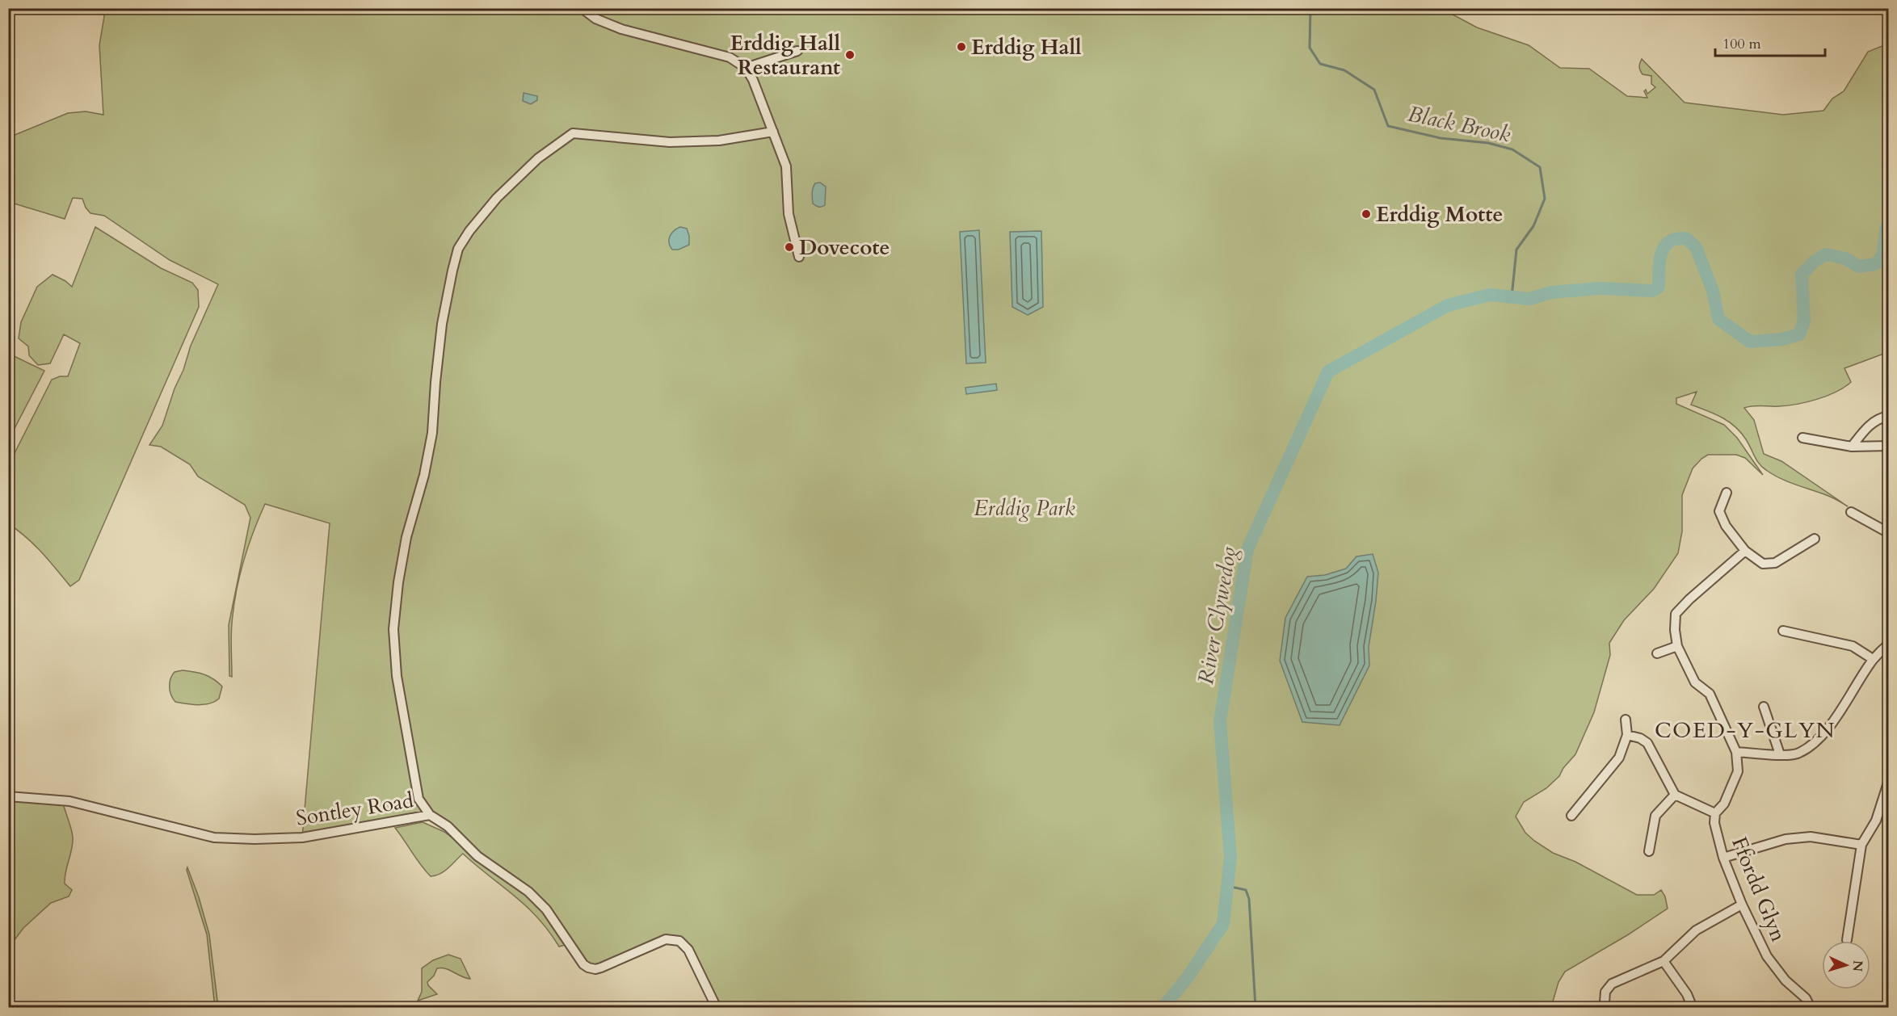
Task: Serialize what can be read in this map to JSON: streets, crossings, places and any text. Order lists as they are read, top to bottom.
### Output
{
  "streets": {
    "street": ["Sontley Road", "Ffordd Glyn"]
  },
  "districts": ["COED-Y-GLYN"],
  "water": ["Black Brook", "River Clywedog"],
  "parks": ["Erddig Park"],
  "places": [
    "Erddig Hall",
    "Erddig Hall Restaurant",
    "Erddig Motte",
    "Dovecote"
  ],
  "scale_bar": "100 m",
  "north": "right"
}
